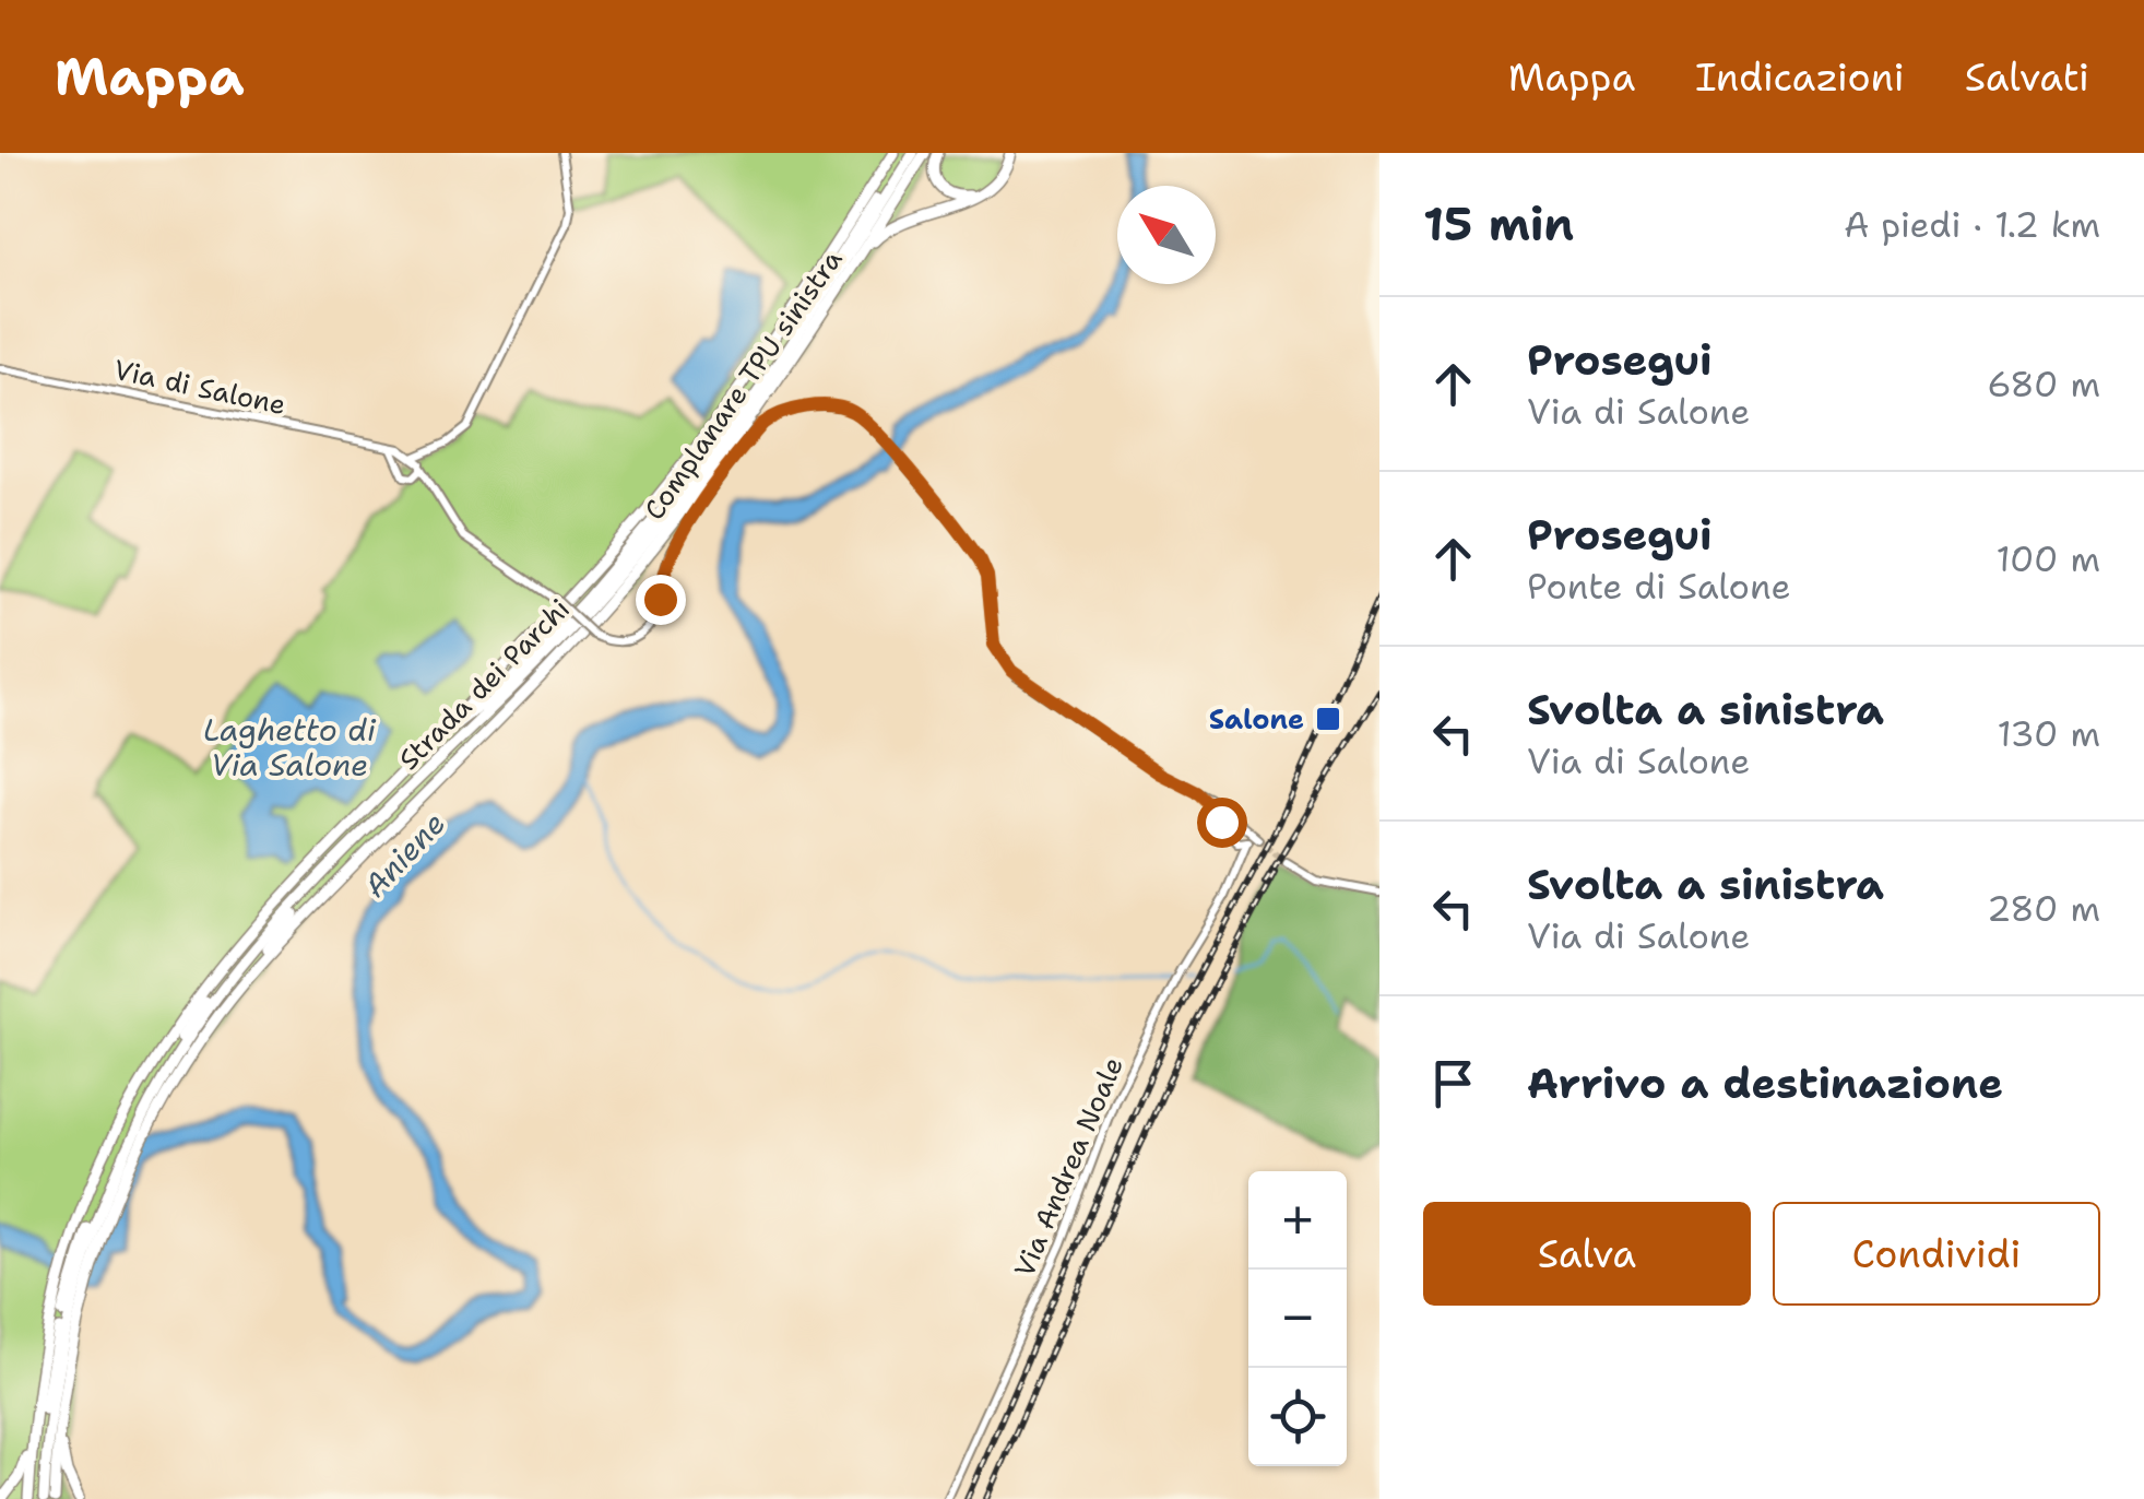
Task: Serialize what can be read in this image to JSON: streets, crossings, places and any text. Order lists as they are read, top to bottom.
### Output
{
  "streets": {
    "highway": ["Complanare TPU sinistra", "Strada dei Parchi"],
    "street": ["Via di Salone", "Via Andrea Noale"]
  },
  "crossings": [
    ["Complanare TPU sinistra", "Strada dei Parchi"]
  ],
  "water": ["Laghetto di Via Salone", "Aniene"],
  "places": {
    "transit": ["Salone"]
  },
  "north": "top left",
  "page": {
    "header": "Mappa",
    "nav": ["Mappa", "Indicazioni", "Salvati"],
    "heading": ["15 min", "A piedi · 1.2 km"],
    "list": [
      ["Prosegui", "Via di Salone", "680 m"],
      ["Prosegui", "Ponte di Salone", "100 m"],
      ["Svolta a sinistra", "Via di Salone", "130 m"],
      ["Svolta a sinistra", "Via di Salone", "280 m"],
      "Arrivo a destinazione"
    ],
    "buttons": ["Salva", "Condividi"],
    "map_buttons": ["+", "−"]
  }
}
